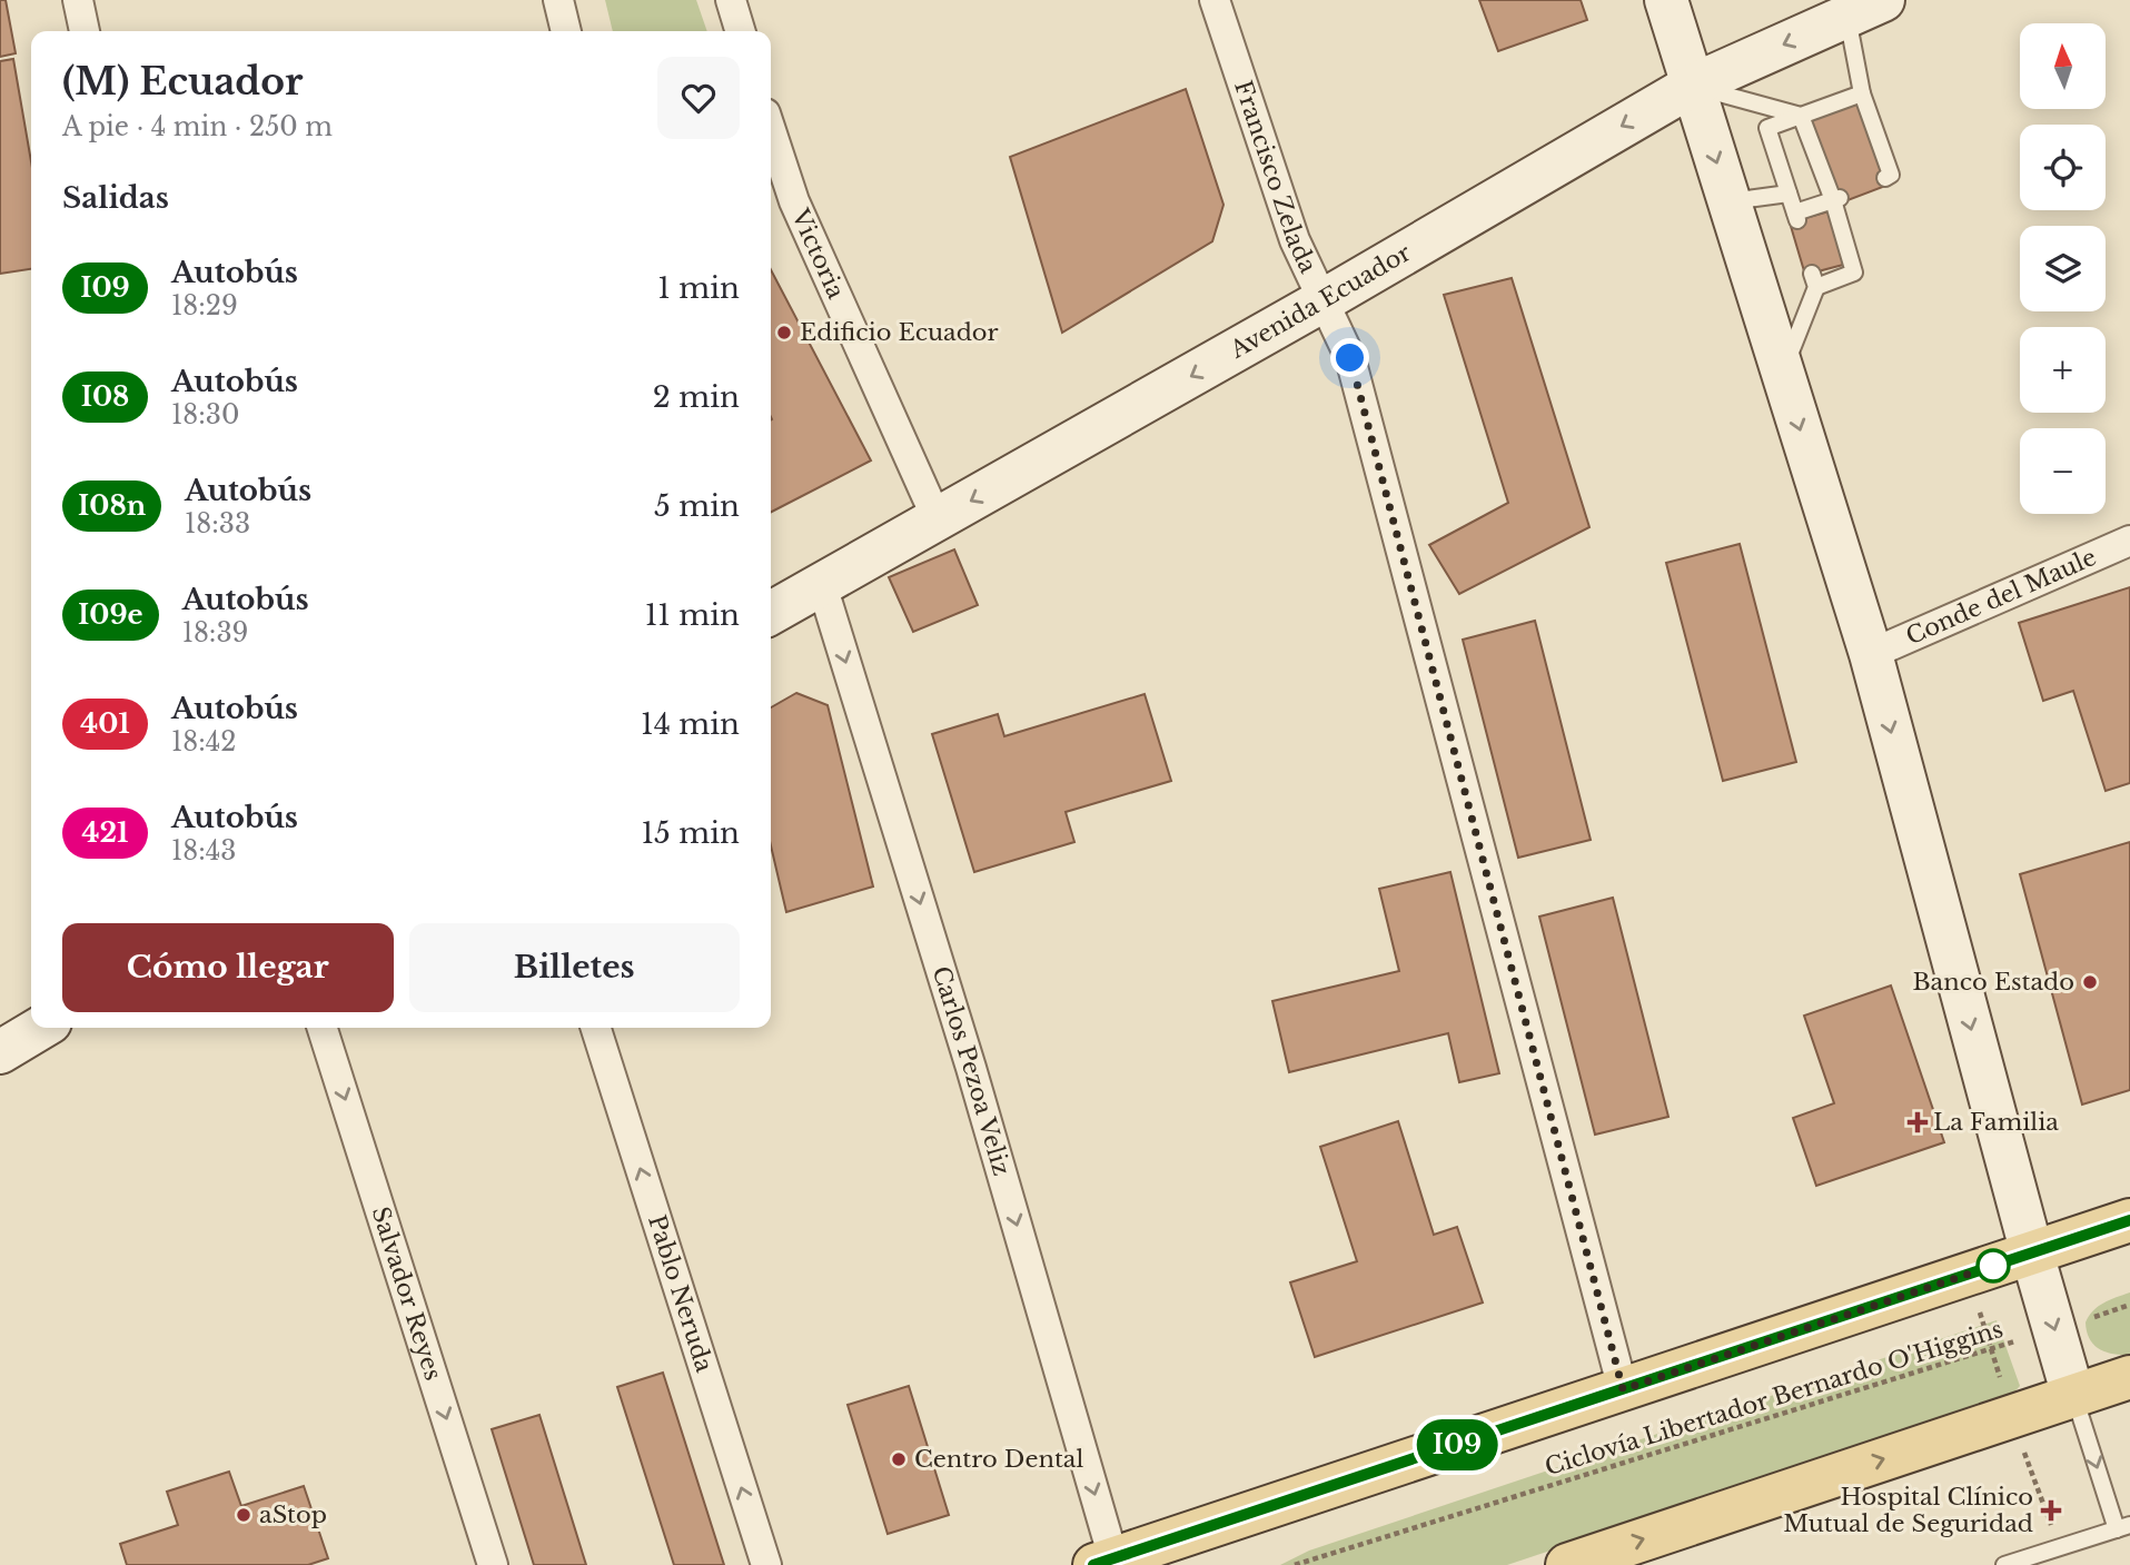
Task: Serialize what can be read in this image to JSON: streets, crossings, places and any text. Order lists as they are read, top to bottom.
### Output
{
  "streets": {
    "main road": ["Avenida Ecuador"],
    "street": [
      "Francisco Zelada",
      "Victoria",
      "Conde del Maule",
      "Carlos Pezoa Veliz",
      "Salvador Reyes",
      "Pablo Neruda"
    ],
    "path": ["Ciclovía Libertador Bernardo O'Higgins"]
  },
  "crossings": [
    ["Francisco Zelada", "Avenida Ecuador"],
    ["Victoria", "Avenida Ecuador"],
    ["Avenida Ecuador", "Carlos Pezoa Veliz"]
  ],
  "one_way": [
    "Avenida Ecuador",
    "Carlos Pezoa Veliz",
    "Salvador Reyes",
    "Pablo Neruda"
  ],
  "places": {
    "other": [
      "Edificio Ecuador",
      "Banco Estado",
      "Centro Dental",
      "aStop"
    ],
    "health": ["La Familia", "Hospital Clínico Mutual de Seguridad"]
  },
  "lines": ["bus line I09"],
  "north": "top",
  "page": {
    "on_map": "I09",
    "map_buttons": ["+", "−"],
    "heading": [
      ["(M) Ecuador", "A pie · 4 min · 250 m"],
      "Salidas"
    ],
    "list": [
      {
        "mark": "I09",
        "name": "Autobús",
        "note": "18:29",
        "value": "1 min"
      },
      {
        "mark": "I08",
        "name": "Autobús",
        "note": "18:30",
        "value": "2 min"
      },
      {
        "mark": "I08n",
        "name": "Autobús",
        "note": "18:33",
        "value": "5 min"
      },
      {
        "mark": "I09e",
        "name": "Autobús",
        "note": "18:39",
        "value": "11 min"
      },
      {
        "mark": "401",
        "name": "Autobús",
        "note": "18:42",
        "value": "14 min"
      },
      {
        "mark": "421",
        "name": "Autobús",
        "note": "18:43",
        "value": "15 min"
      }
    ],
    "buttons": ["Cómo llegar", "Billetes"]
  }
}
